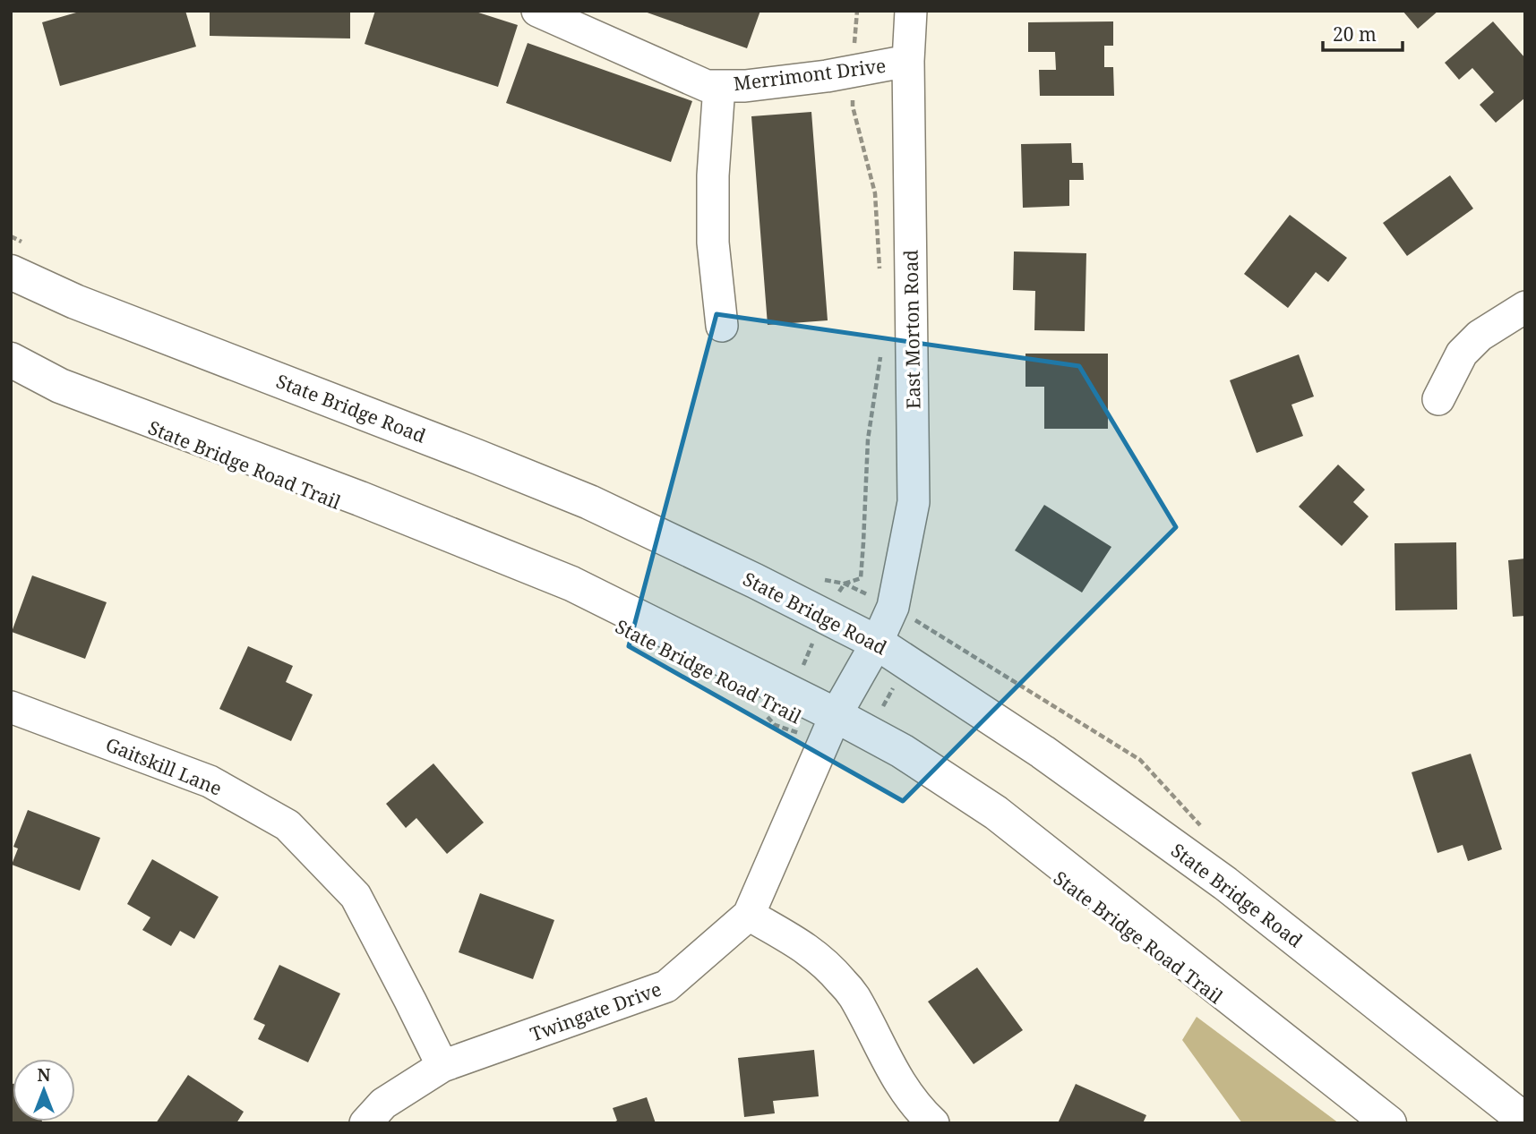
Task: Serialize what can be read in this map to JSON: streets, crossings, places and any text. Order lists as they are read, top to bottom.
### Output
{
  "streets": {
    "highway": ["State Bridge Road"],
    "street": [
      "Merrimont Drive",
      "East Morton Road",
      "Gaitskill Lane",
      "Twingate Drive"
    ],
    "path": ["State Bridge Road Trail"]
  },
  "crossings": [
    ["Merrimont Drive", "East Morton Road"],
    ["East Morton Road", "State Bridge Road"],
    ["East Morton Road", "Twingate Drive"],
    ["State Bridge Road", "Twingate Drive"],
    ["State Bridge Road Trail", "Twingate Drive"],
    ["Gaitskill Lane", "Twingate Drive"]
  ],
  "scale_bar": "20 m",
  "north": "top"
}
